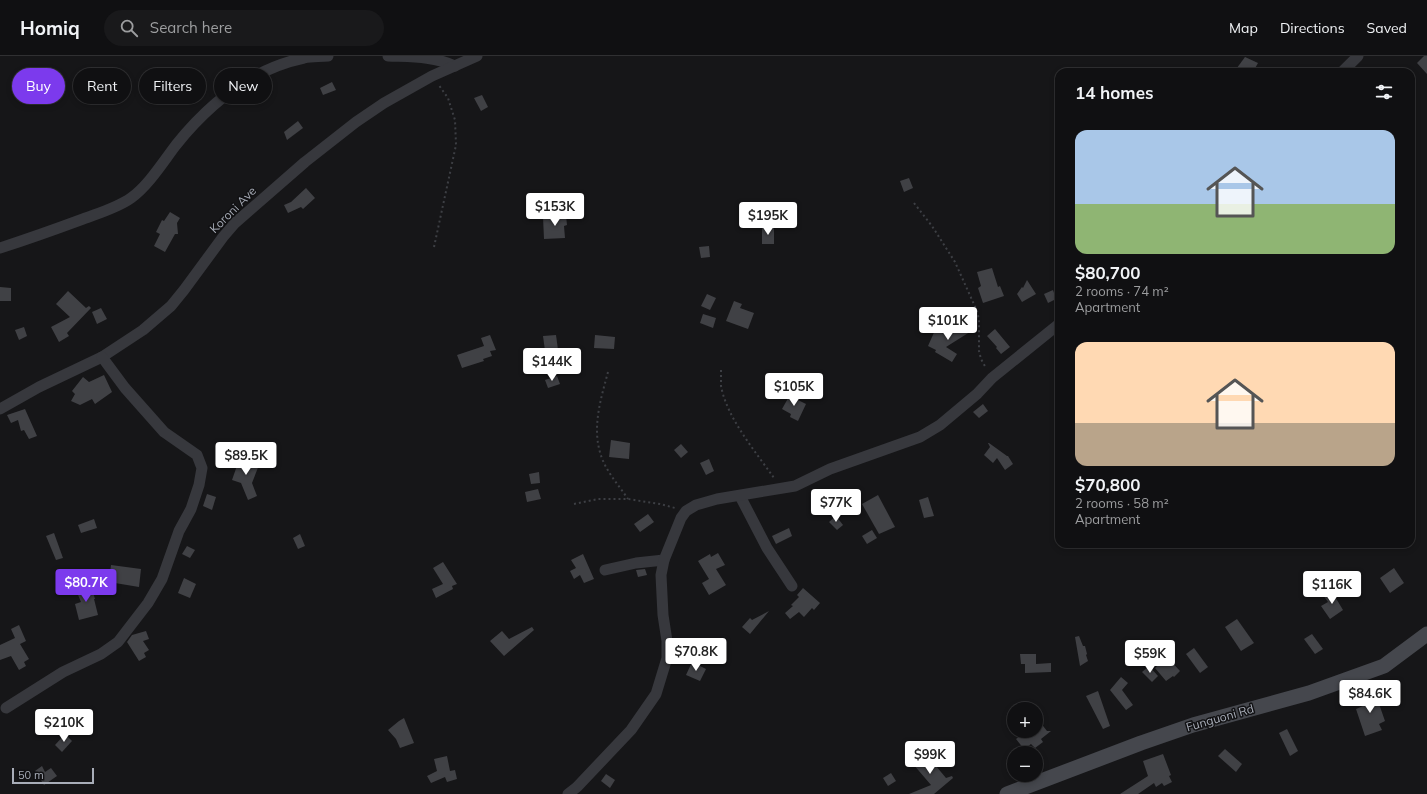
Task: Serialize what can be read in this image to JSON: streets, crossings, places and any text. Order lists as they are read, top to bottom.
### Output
{
  "streets": {
    "street": ["Koroni Ave", "Funguoni Rd"]
  },
  "scale_bar": "50 m",
  "page": {
    "header": "Homiq",
    "search": "Search here",
    "nav": ["Map", "Directions", "Saved"],
    "chip": [
      "Buy",
      "Rent",
      "Filters",
      "New"
    ],
    "heading": "14 homes",
    "list": [
      {
        "name": "$80,700",
        "note": "2 rooms · 74 m² · Apartment"
      },
      {
        "name": "$70,800",
        "note": "2 rooms · 58 m² · Apartment"
      }
    ],
    "price": [
      "$153K",
      "$195K",
      "$101K",
      "$144K",
      "$105K",
      "$89.5K",
      "$77K",
      "$80.7K",
      "$116K",
      "$70.8K",
      "$59K",
      "$84.6K",
      "$210K",
      "$99K"
    ],
    "map_buttons": ["+", "−"],
    "scale": "50 m"
  }
}
